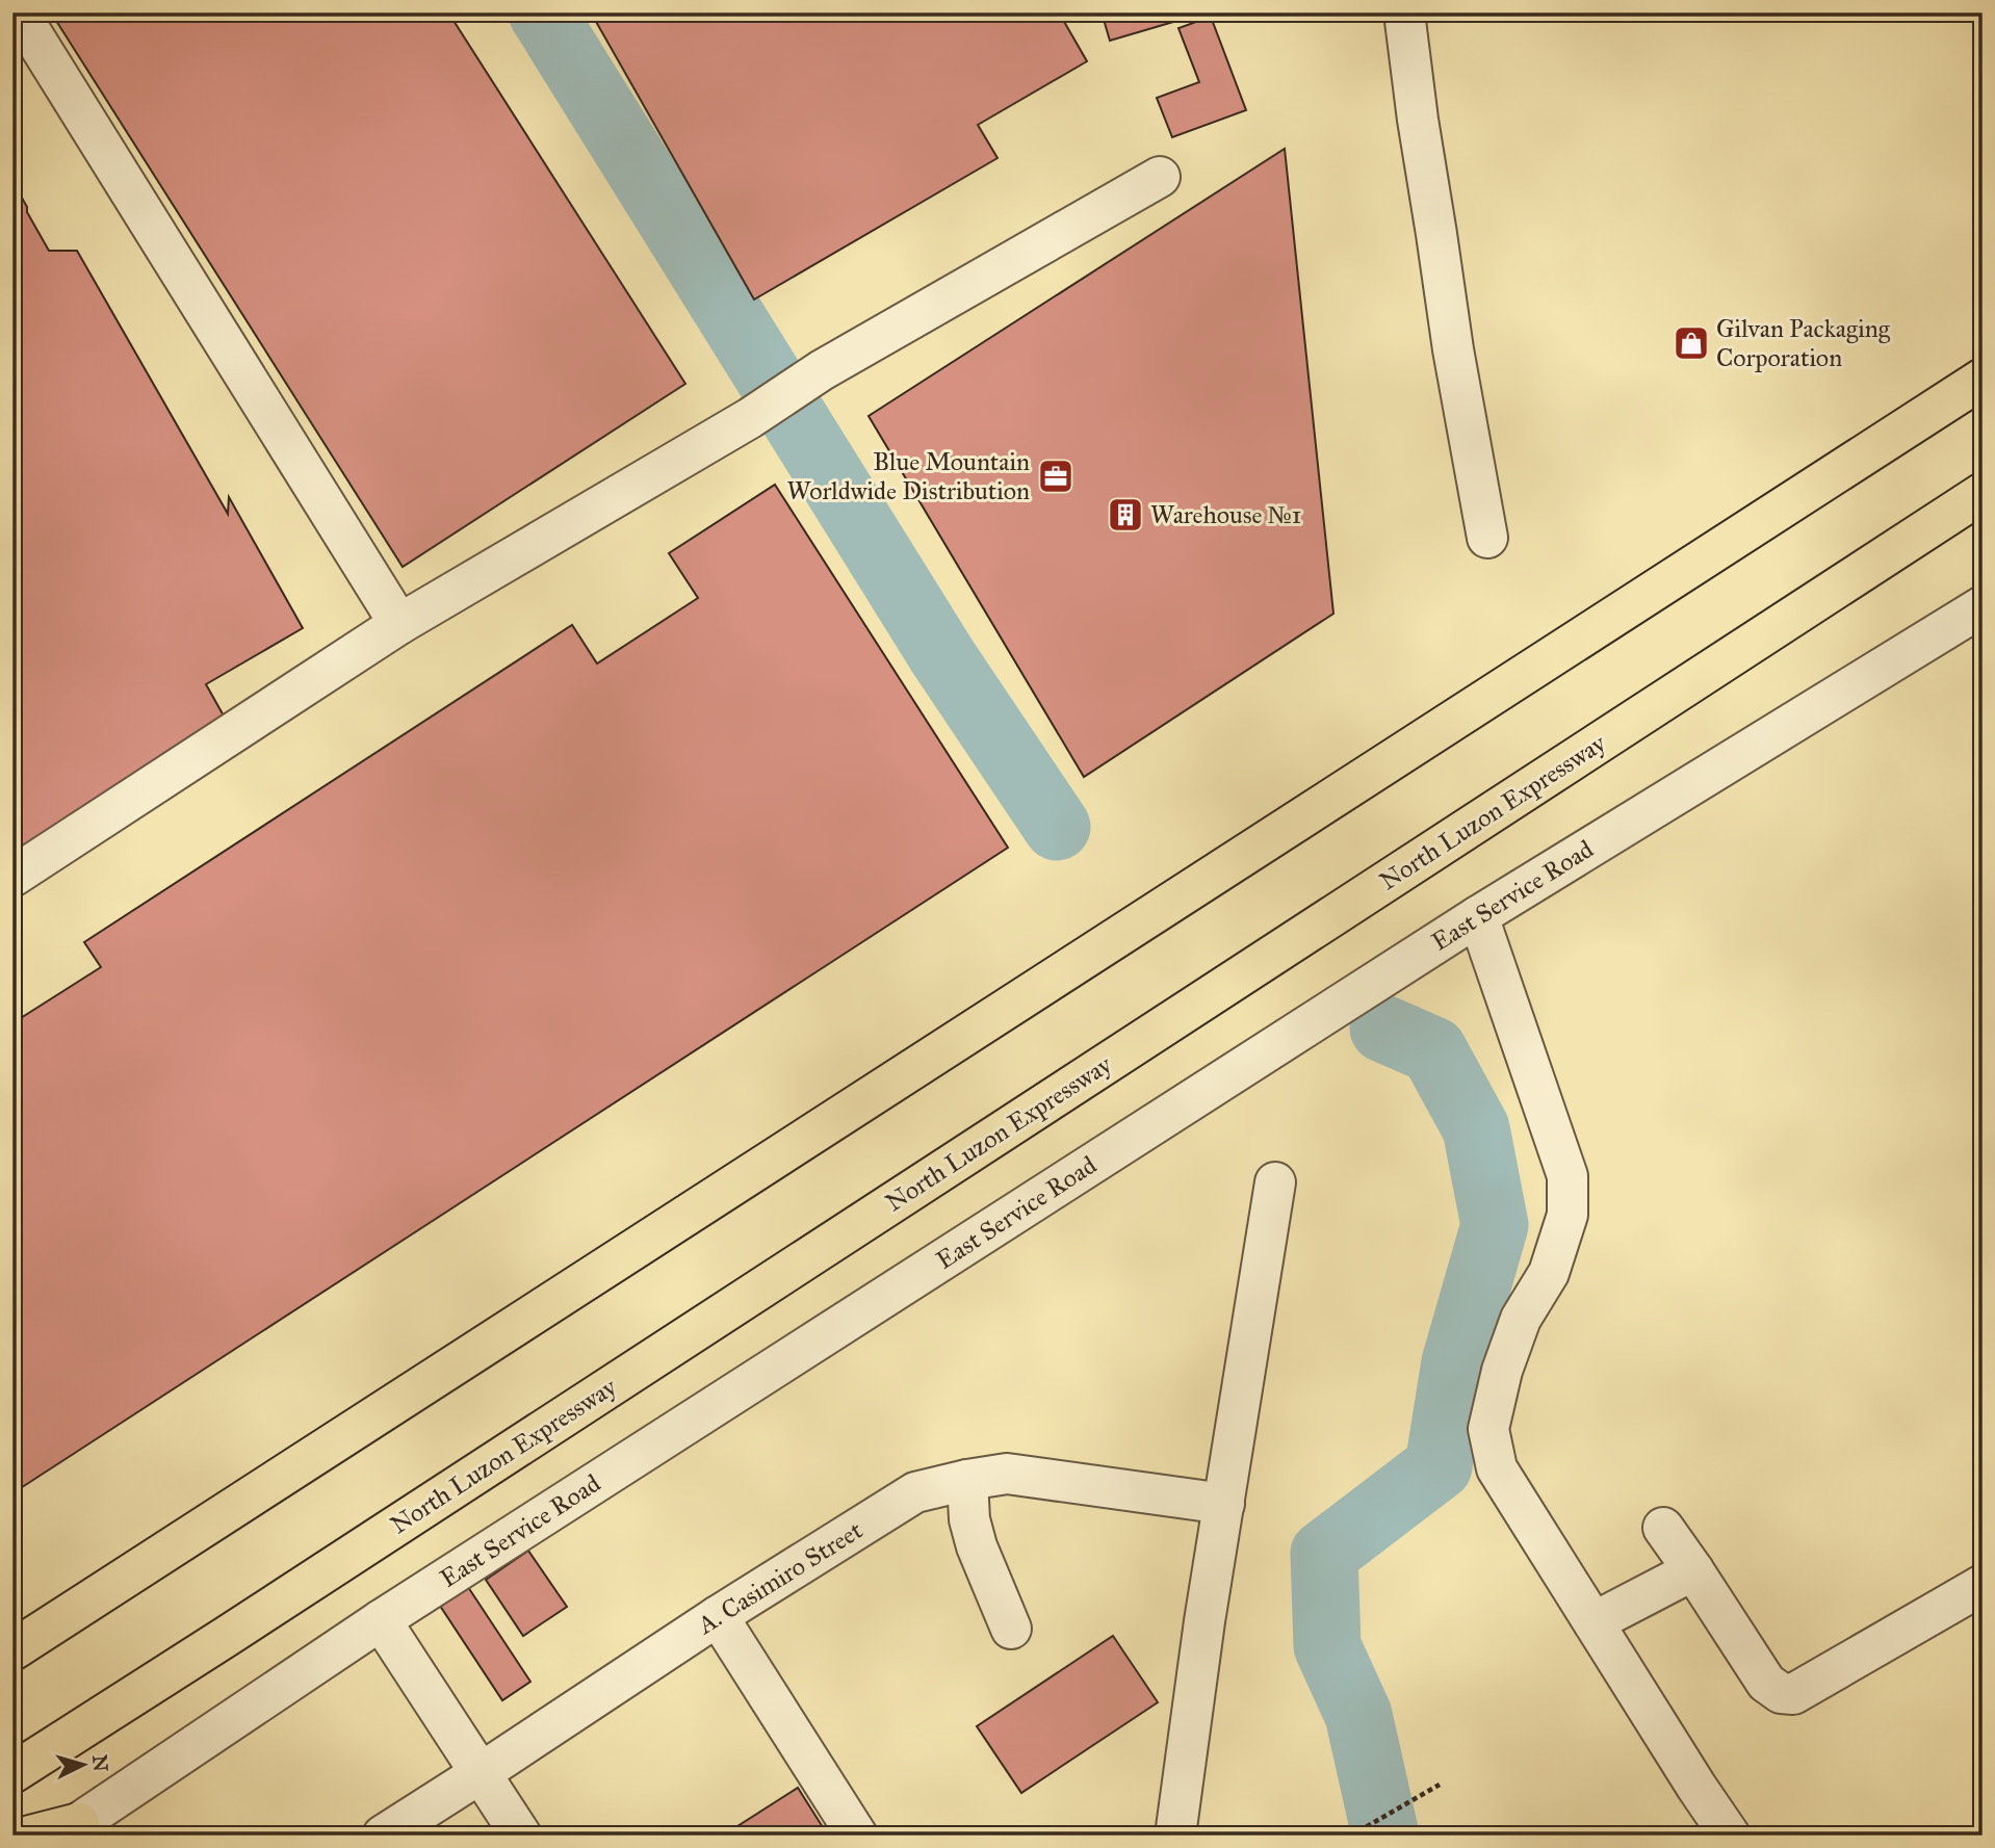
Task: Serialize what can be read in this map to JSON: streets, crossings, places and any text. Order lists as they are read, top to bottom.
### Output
{
  "streets": {
    "highway": ["North Luzon Expressway"],
    "street": ["East Service Road", "A. Casimiro Street"]
  },
  "places": {
    "shop": ["Gilvan Packaging Corporation"],
    "office": ["Blue Mountain Worldwide Distribution"],
    "building": ["Warehouse №1"]
  },
  "north": "right"
}
